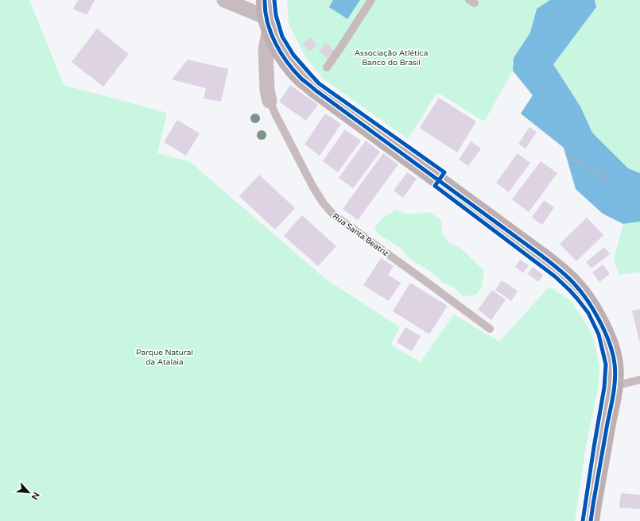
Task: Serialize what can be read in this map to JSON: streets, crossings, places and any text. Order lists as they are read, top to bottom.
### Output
{
  "streets": {
    "street": ["Rua Santa Beatriz"]
  },
  "parks": ["Associação Atlética Banco do Brasil", "Parque Natural da Atalaia"],
  "north": "bottom right"
}
